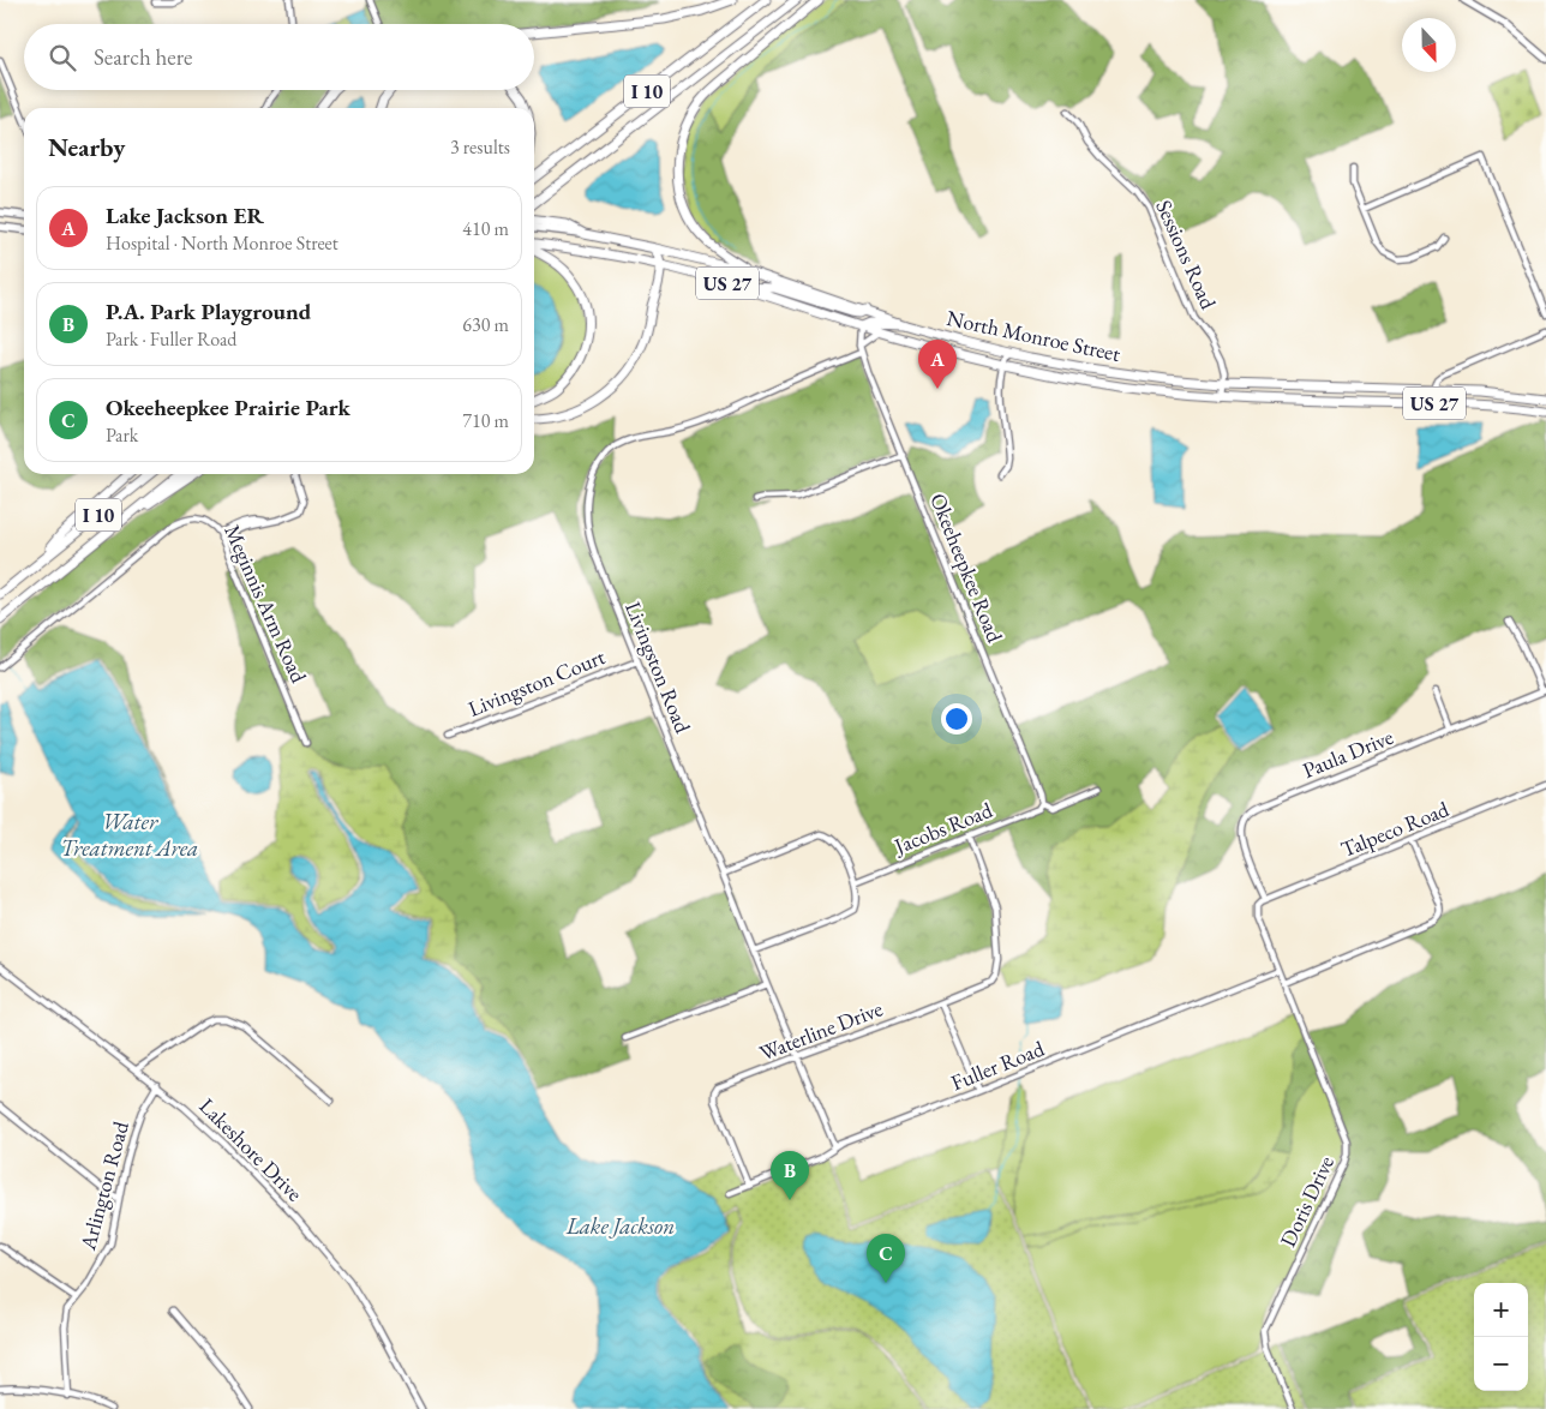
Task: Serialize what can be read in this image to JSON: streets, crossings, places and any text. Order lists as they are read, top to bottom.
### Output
{
  "streets": {
    "highway": ["I 10", "US 27", "North Monroe Street"],
    "street": [
      "Sessions Road",
      "Okeeheepkee Road",
      "Meginnis Arm Road",
      "Livingston Road",
      "Livingston Court",
      "Paula Drive",
      "Jacobs Road",
      "Talpeco Road",
      "Waterline Drive",
      "Fuller Road",
      "Lakeshore Drive",
      "Arlington Road",
      "Doris Drive"
    ]
  },
  "crossings": [
    ["Sessions Road", "North Monroe Street"],
    ["North Monroe Street", "Okeeheepkee Road"],
    ["Okeeheepkee Road", "Livingston Road"],
    ["Okeeheepkee Road", "Jacobs Road"],
    ["Livingston Road", "Livingston Court"],
    ["Livingston Road", "Waterline Drive"],
    ["Livingston Road", "Fuller Road"],
    ["Paula Drive", "Talpeco Road"],
    ["Jacobs Road", "Waterline Drive"],
    ["Talpeco Road", "Doris Drive"],
    ["Waterline Drive", "Fuller Road"],
    ["Fuller Road", "Doris Drive"],
    ["Lakeshore Drive", "Arlington Road"]
  ],
  "water": ["Water Treatment Area", "Lake Jackson"],
  "north": "bottom",
  "page": {
    "search": "Search here",
    "heading": ["Nearby", "3 results"],
    "list": [
      {
        "mark": "A",
        "name": "Lake Jackson ER",
        "note": "Hospital · North Monroe Street",
        "value": "410 m"
      },
      {
        "mark": "B",
        "name": "P.A. Park Playground",
        "note": "Park · Fuller Road",
        "value": "630 m"
      },
      {
        "mark": "C",
        "name": "Okeeheepkee Prairie Park",
        "note": "Park",
        "value": "710 m"
      }
    ],
    "pins": ["A", "B", "C"],
    "map_buttons": ["+", "−"]
  }
}
